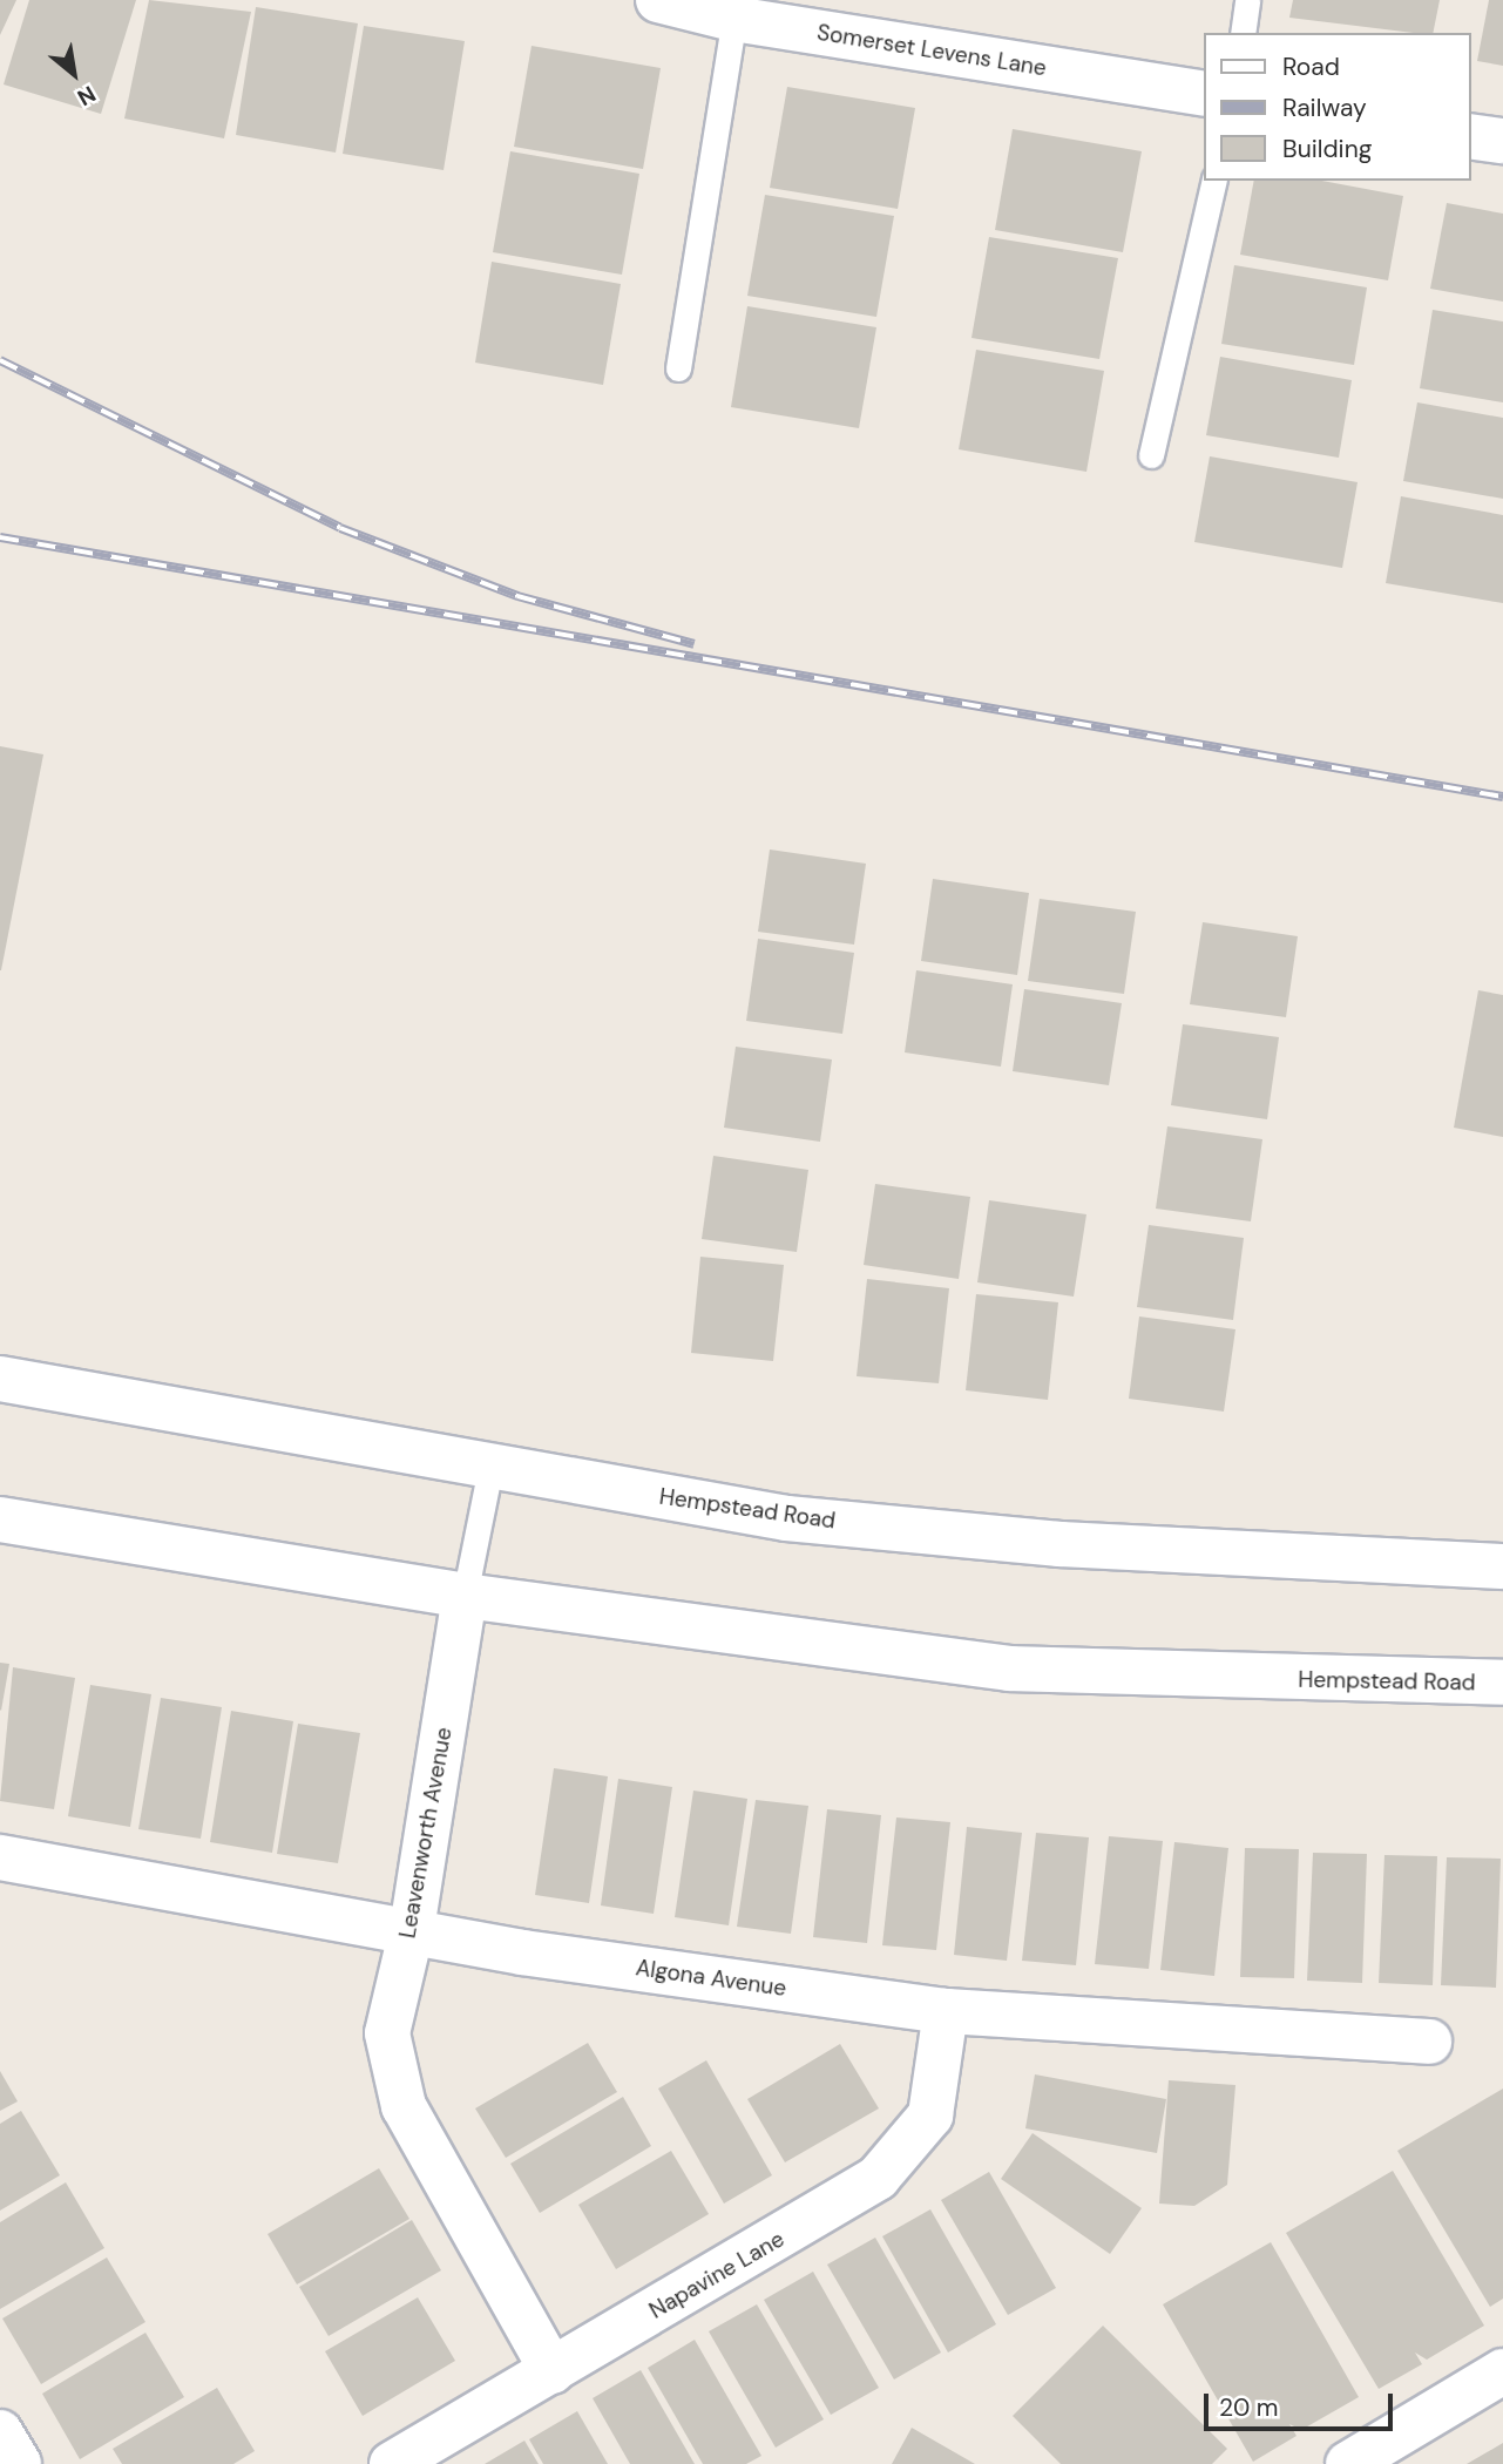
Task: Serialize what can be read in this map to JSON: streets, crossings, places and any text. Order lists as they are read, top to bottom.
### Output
{
  "streets": {
    "street": [
      "Somerset Levens Lane",
      "Hempstead Road",
      "Leavenworth Avenue",
      "Algona Avenue",
      "Napavine Lane"
    ]
  },
  "crossings": [
    ["Hempstead Road", "Leavenworth Avenue"],
    ["Leavenworth Avenue", "Algona Avenue"],
    ["Leavenworth Avenue", "Napavine Lane"],
    ["Algona Avenue", "Napavine Lane"]
  ],
  "legend": ["Road", "Railway", "Building"],
  "scale_bar": "20 m",
  "north": "bottom right"
}
